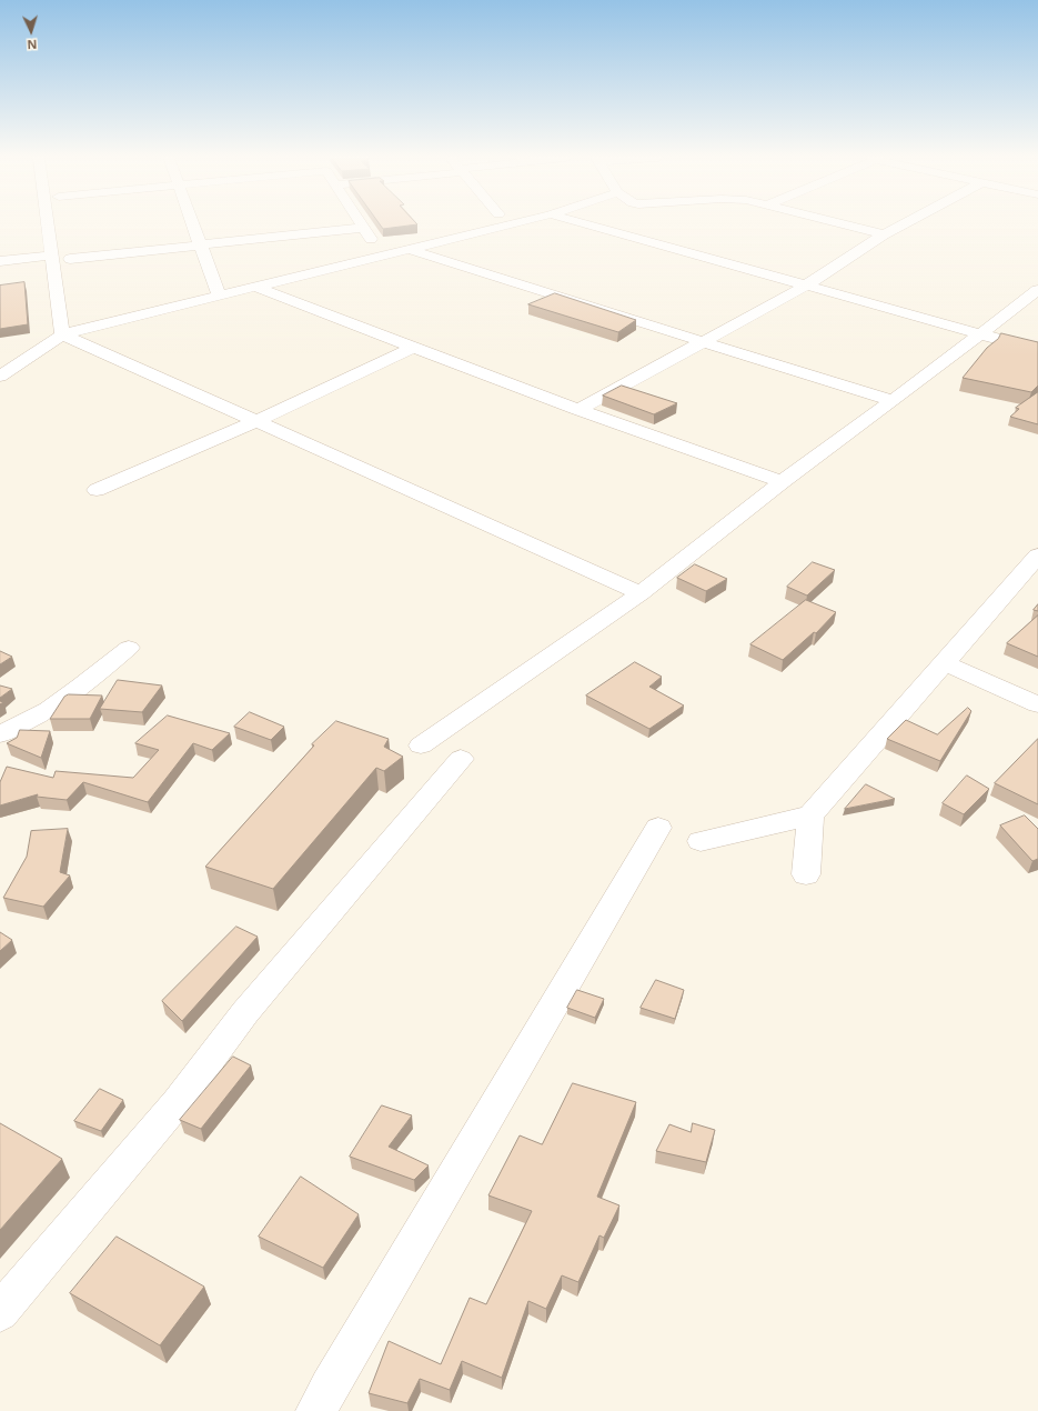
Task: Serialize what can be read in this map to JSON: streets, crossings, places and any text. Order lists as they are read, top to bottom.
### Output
{
  "north": "bottom"
}
